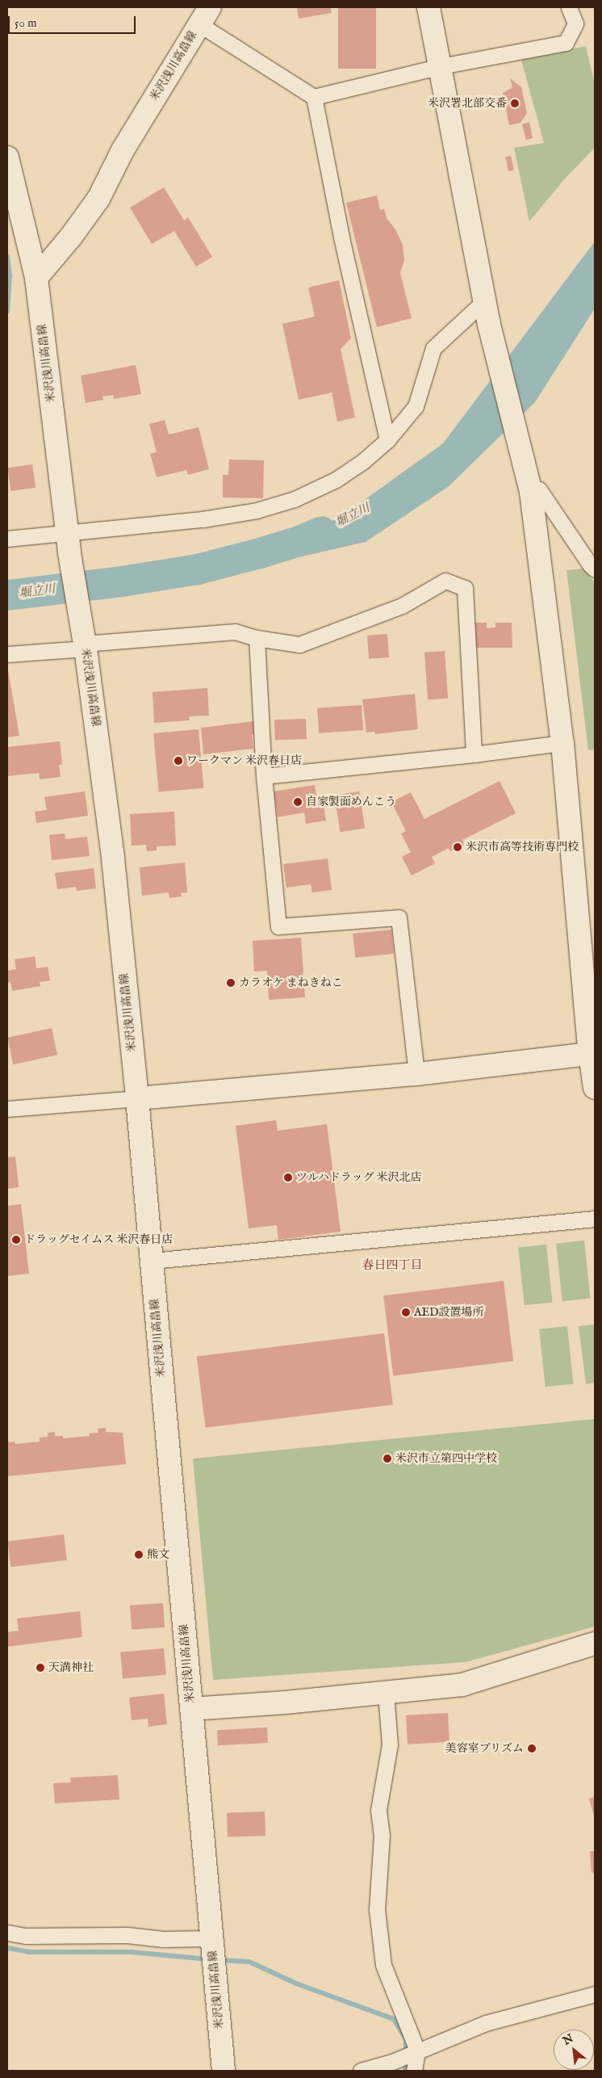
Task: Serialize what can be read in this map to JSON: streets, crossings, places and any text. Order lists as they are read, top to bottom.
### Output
{
  "streets": {
    "street": ["米沢浅川高畠線"]
  },
  "districts": ["春日四丁目"],
  "water": ["堀立川"],
  "places": [
    "米沢署北部交番",
    "ワークマン 米沢春日店",
    "自家製面めんこう",
    "米沢市高等技術専門校",
    "カラオケ まねきねこ",
    "ツルハドラッグ 米沢北店",
    "ドラッグセイムス 米沢春日店",
    "AED設置場所",
    "米沢市立第四中学校",
    "熊文",
    "天満神社",
    "美容室プリズム"
  ],
  "scale_bar": "50 m",
  "north": "top left"
}
